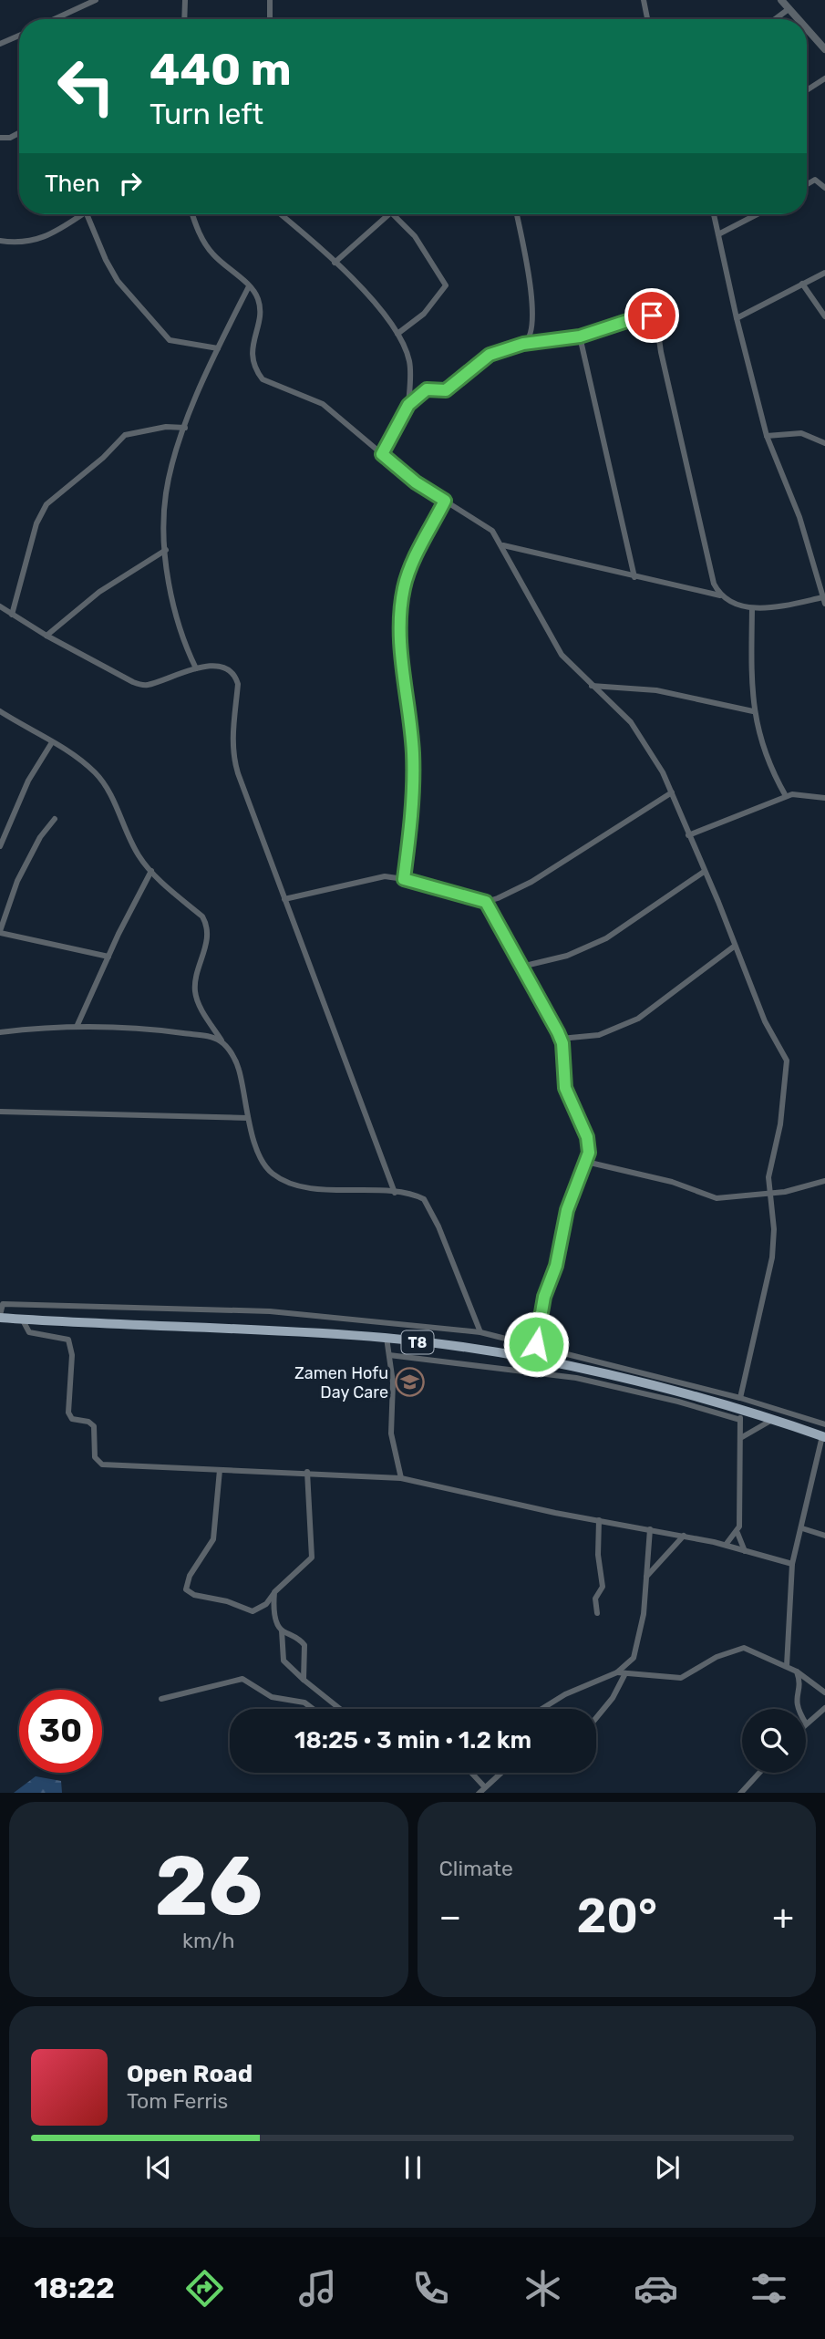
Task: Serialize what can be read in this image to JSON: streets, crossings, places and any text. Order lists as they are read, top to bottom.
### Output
{
  "streets": {
    "main road": ["T8"]
  },
  "places": {
    "school or university": ["Zamen Hofu Day Care"]
  },
  "page": {
    "turn": ["440 m", "Turn left"],
    "then": "Then",
    "limit": "30",
    "trip": "18:25 · 3 min · 1.2 km",
    "tile": [
      ["26", "km/h"],
      "Climate"
    ],
    "heat": ["−", "20°", "+"],
    "song": ["Open Road", "Tom Ferris"],
    "tabs": "18:22"
  }
}
